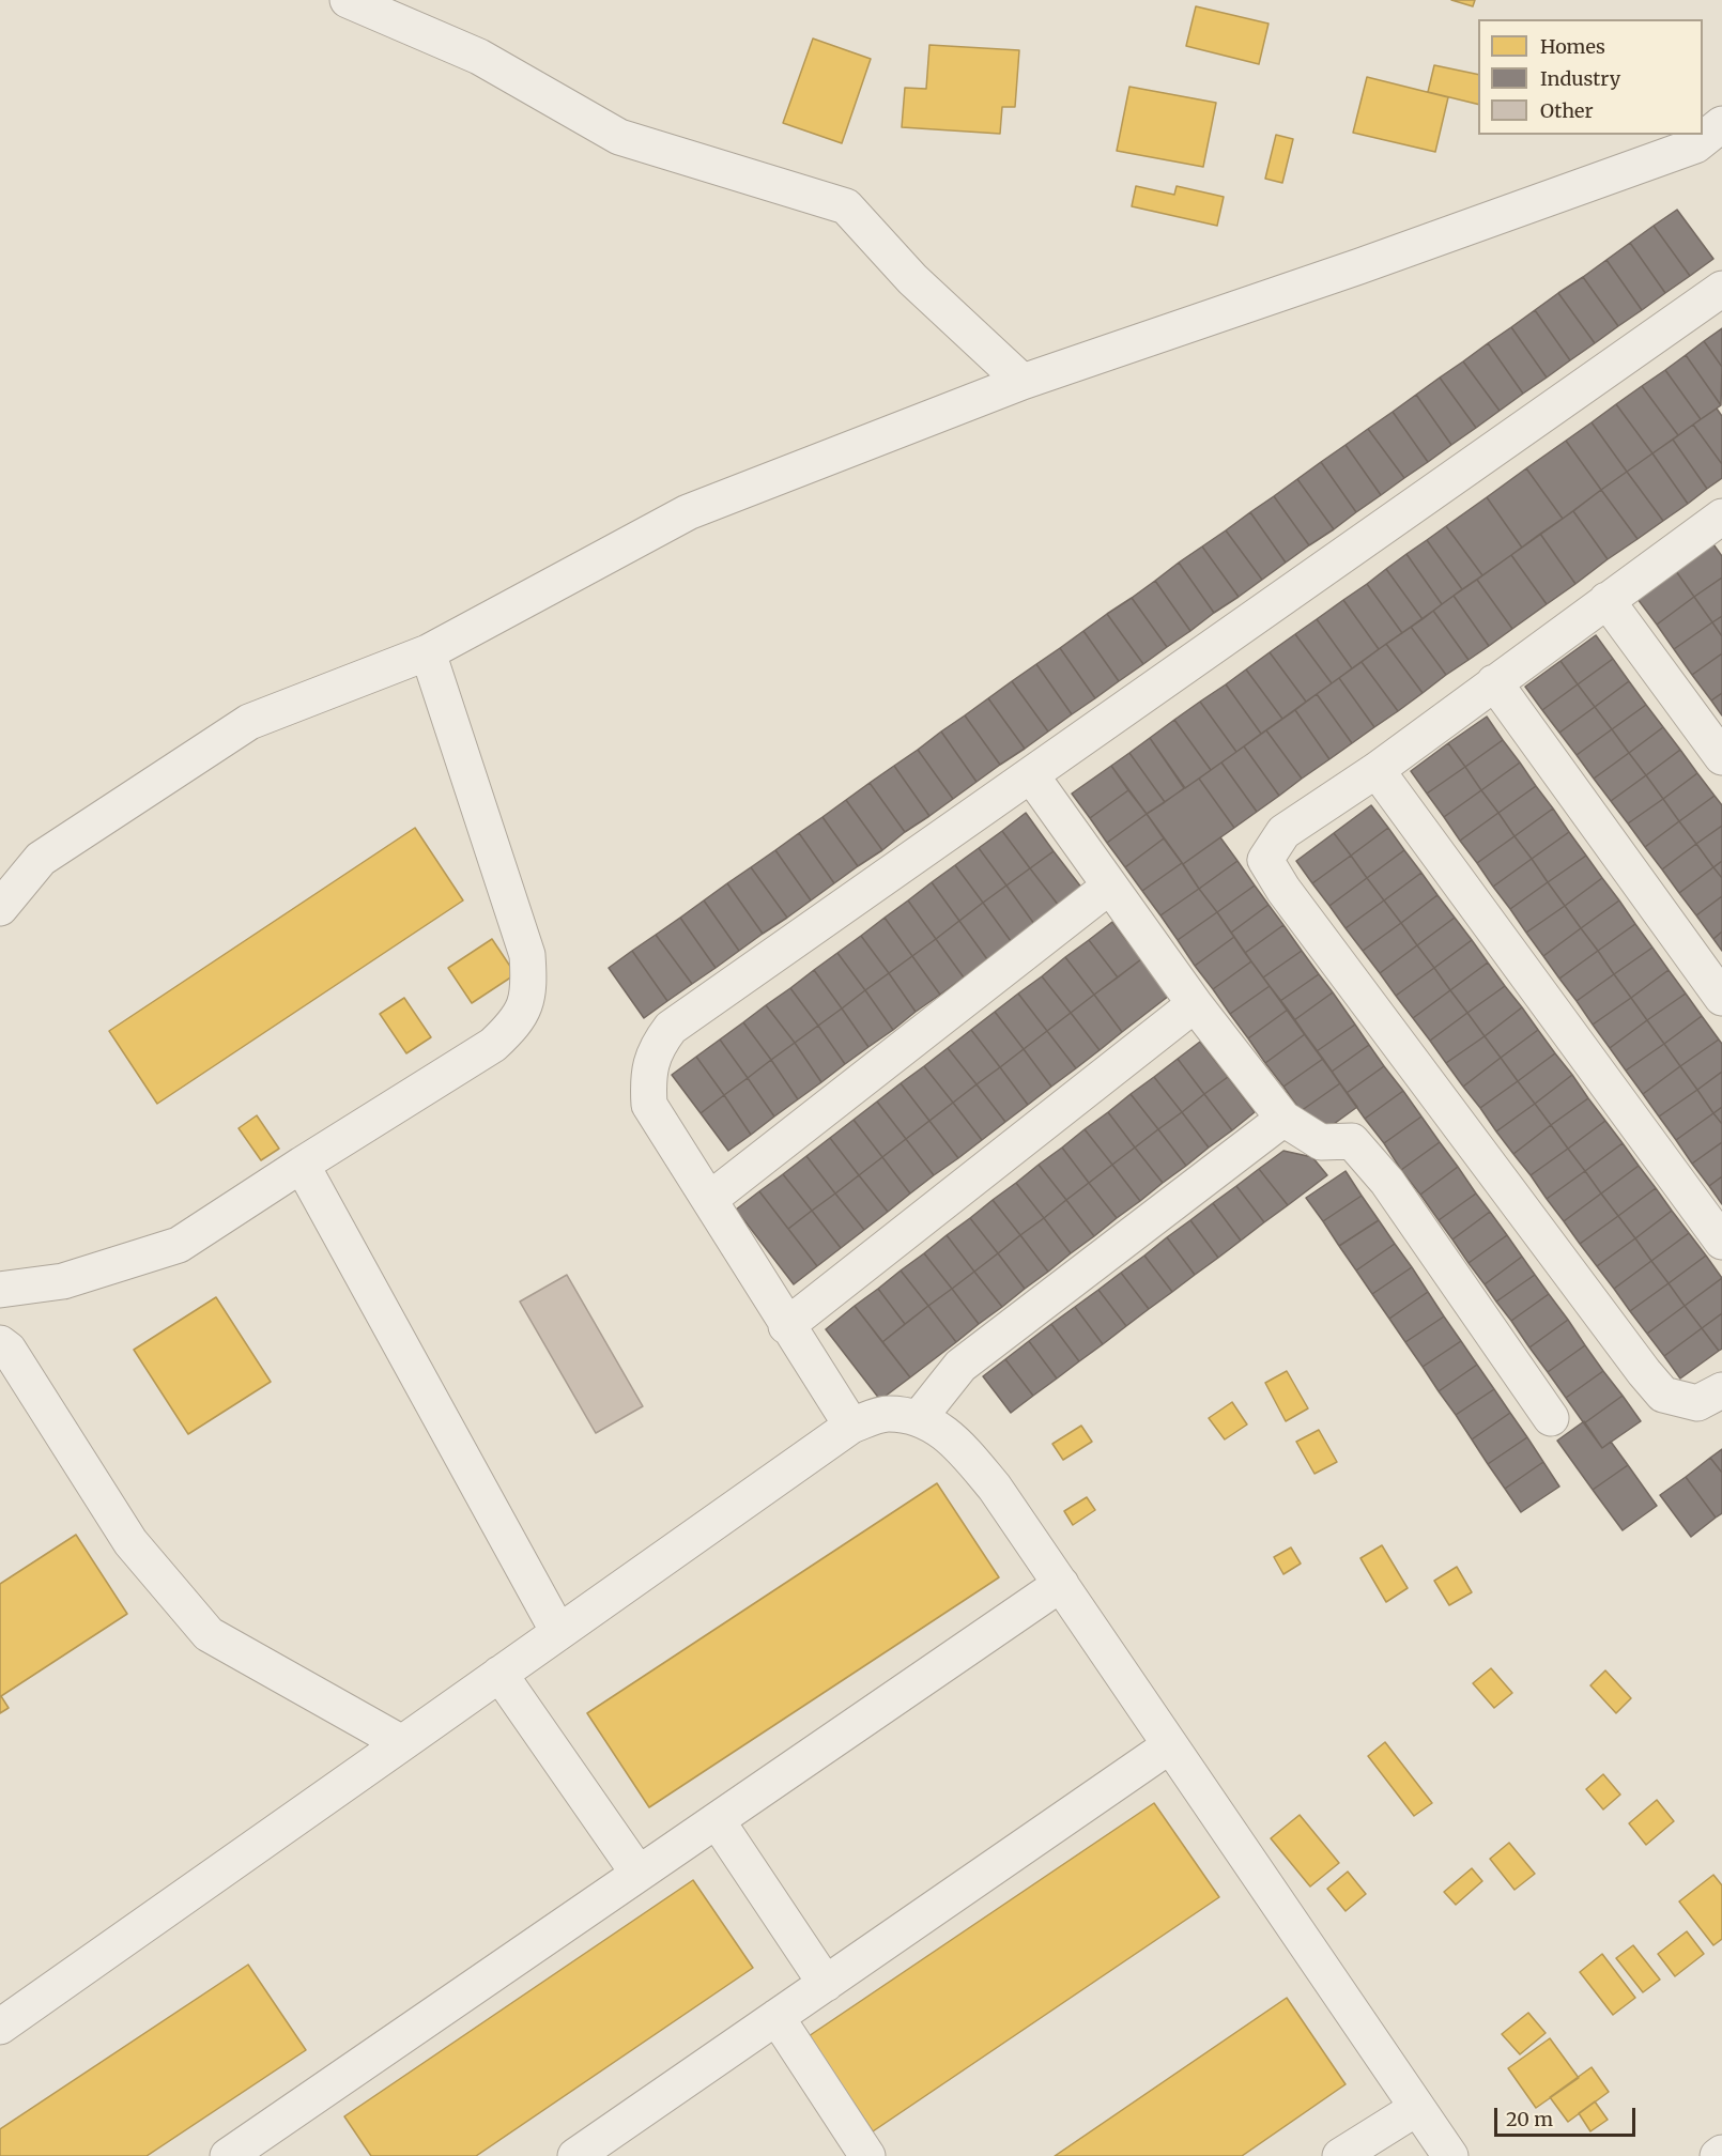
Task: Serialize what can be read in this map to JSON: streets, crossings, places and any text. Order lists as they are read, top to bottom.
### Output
{
  "legend": ["Homes", "Industry", "Other"],
  "scale_bar": "20 m"
}
